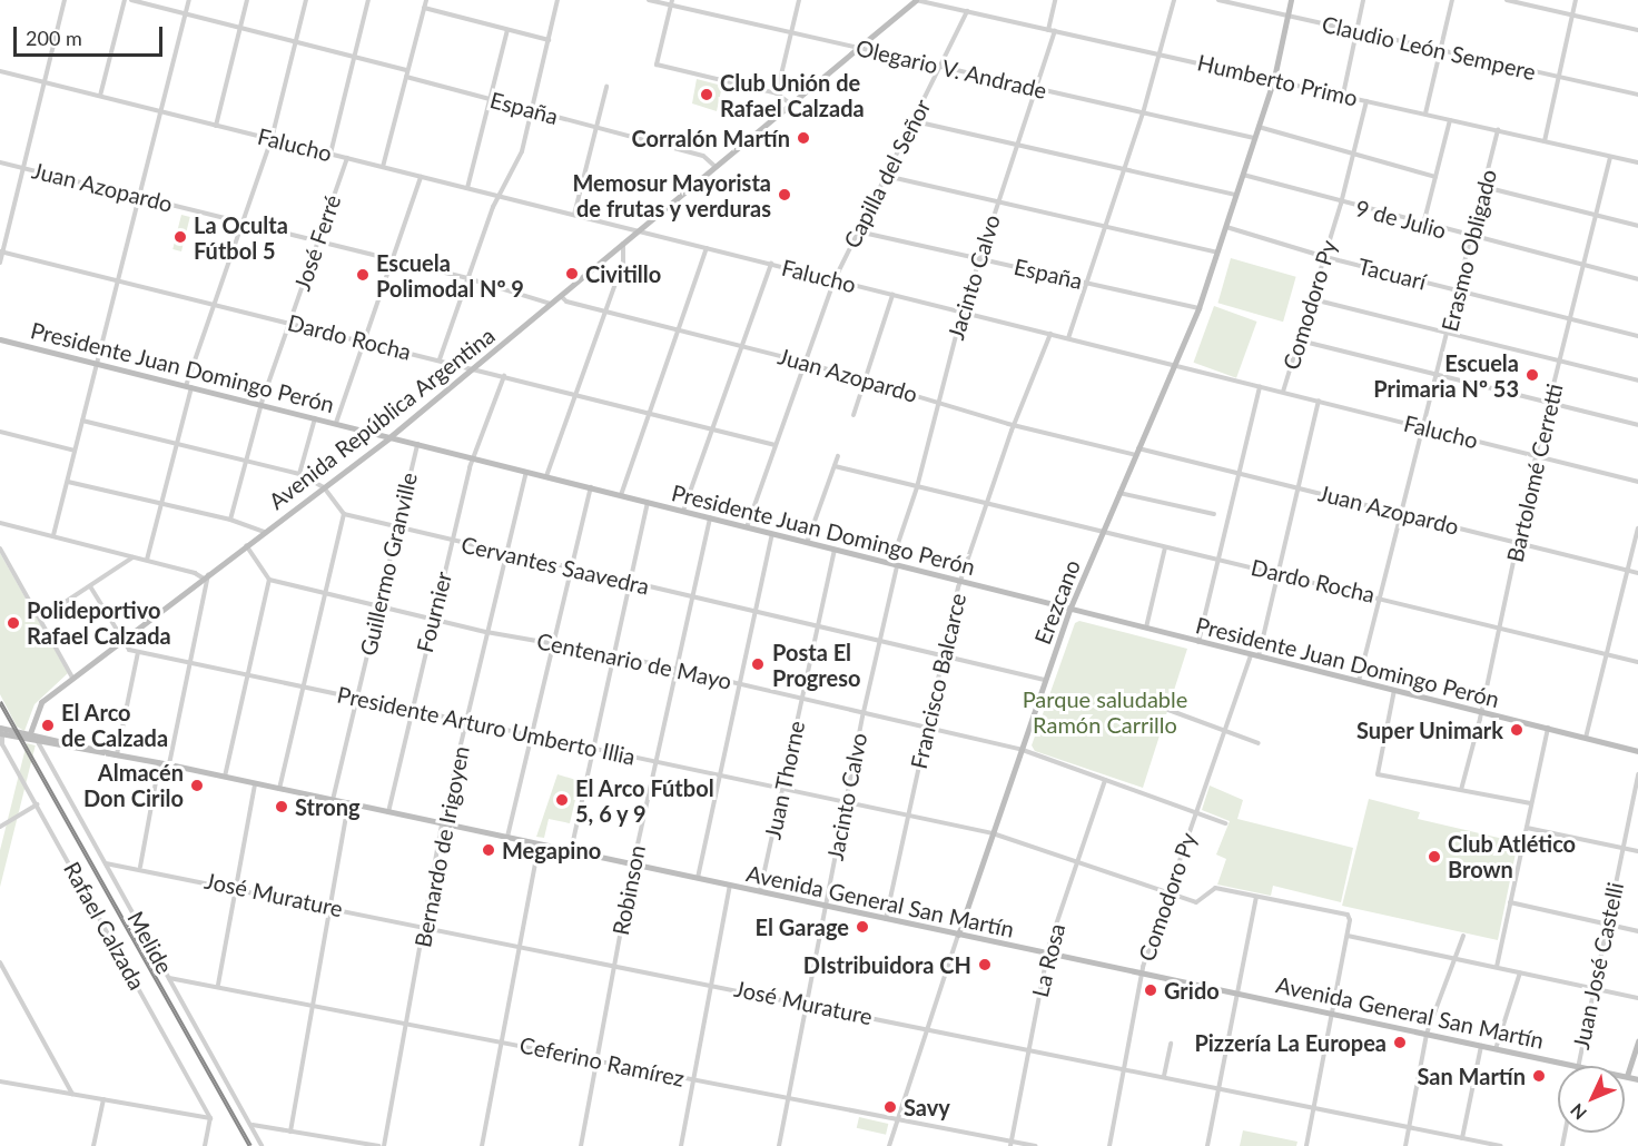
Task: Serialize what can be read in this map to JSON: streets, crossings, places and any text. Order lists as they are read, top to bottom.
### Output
{
  "streets": {
    "main road": [
      "Presidente Juan Domingo Perón",
      "Avenida República Argentina",
      "Erezcano",
      "Avenida General San Martín"
    ],
    "street": [
      "Claudio León Sempere",
      "Olegario V. Andrade",
      "Humberto Primo",
      "España",
      "Falucho",
      "Capilla del Señor",
      "Juan Azopardo",
      "9 de Julio",
      "José Ferré",
      "Erasmo Obligado",
      "Tacuarí",
      "Jacinto Calvo",
      "Comodoro Py",
      "Dardo Rocha",
      "Bartolomé Cerretti",
      "Guillermo Granville",
      "Cervantes Saavedra",
      "Fournier",
      "Centenario de Mayo",
      "Francisco Balcarce",
      "Presidente Arturo Umberto Illia",
      "Juan Thorne",
      "Bernardo de Irigoyen",
      "Robinson",
      "José Murature",
      "Rafael Calzada",
      "Melide",
      "La Rosa",
      "Juan José Castelli",
      "Ceferino Ramírez"
    ]
  },
  "crossings": [
    ["Claudio León Sempere", "Erezcano"],
    ["Olegario V. Andrade", "Capilla del Señor"],
    ["Olegario V. Andrade", "Jacinto Calvo"],
    ["Olegario V. Andrade", "Avenida República Argentina"],
    ["Olegario V. Andrade", "Erezcano"],
    ["Humberto Primo", "Capilla del Señor"],
    ["Humberto Primo", "Erasmo Obligado"],
    ["Humberto Primo", "Jacinto Calvo"],
    ["Humberto Primo", "Comodoro Py"],
    ["Humberto Primo", "Avenida República Argentina"],
    ["Humberto Primo", "Bartolomé Cerretti"],
    ["Humberto Primo", "Erezcano"],
    ["España", "Capilla del Señor"],
    ["España", "Jacinto Calvo"],
    ["España", "Avenida República Argentina"],
    ["España", "Erezcano"],
    ["Falucho", "Capilla del Señor"],
    ["Falucho", "José Ferré"],
    ["Falucho", "Erasmo Obligado"],
    ["Falucho", "Jacinto Calvo"],
    ["Falucho", "Comodoro Py"],
    ["Falucho", "Avenida República Argentina"],
    ["Falucho", "Bartolomé Cerretti"],
    ["Falucho", "Erezcano"],
    ["Falucho", "Francisco Balcarce"],
    ["Capilla del Señor", "Juan Azopardo"],
    ["Capilla del Señor", "Dardo Rocha"],
    ["Capilla del Señor", "Presidente Juan Domingo Perón"],
    ["Juan Azopardo", "José Ferré"],
    ["Juan Azopardo", "Erasmo Obligado"],
    ["Juan Azopardo", "Jacinto Calvo"],
    ["Juan Azopardo", "Comodoro Py"],
    ["Juan Azopardo", "Avenida República Argentina"],
    ["Juan Azopardo", "Bartolomé Cerretti"],
    ["Juan Azopardo", "Erezcano"],
    ["Juan Azopardo", "Francisco Balcarce"],
    ["9 de Julio", "Erasmo Obligado"],
    ["9 de Julio", "Comodoro Py"],
    ["9 de Julio", "Bartolomé Cerretti"],
    ["9 de Julio", "Erezcano"],
    ["José Ferré", "Dardo Rocha"],
    ["José Ferré", "Presidente Juan Domingo Perón"],
    ["Erasmo Obligado", "Tacuarí"],
    ["Erasmo Obligado", "Dardo Rocha"],
    ["Erasmo Obligado", "Presidente Juan Domingo Perón"],
    ["Tacuarí", "Comodoro Py"],
    ["Tacuarí", "Bartolomé Cerretti"],
    ["Tacuarí", "Erezcano"],
    ["Jacinto Calvo", "Dardo Rocha"],
    ["Jacinto Calvo", "Presidente Juan Domingo Perón"],
    ["Jacinto Calvo", "Cervantes Saavedra"],
    ["Jacinto Calvo", "Centenario de Mayo"],
    ["Jacinto Calvo", "Presidente Arturo Umberto Illia"],
    ["Jacinto Calvo", "José Murature"],
    ["Jacinto Calvo", "Avenida General San Martín"],
    ["Jacinto Calvo", "Ceferino Ramírez"],
    ["Comodoro Py", "Dardo Rocha"],
    ["Comodoro Py", "Presidente Juan Domingo Perón"],
    ["Comodoro Py", "Centenario de Mayo"],
    ["Comodoro Py", "Presidente Arturo Umberto Illia"],
    ["Comodoro Py", "José Murature"],
    ["Comodoro Py", "Avenida General San Martín"],
    ["Dardo Rocha", "Avenida República Argentina"],
    ["Dardo Rocha", "Bartolomé Cerretti"],
    ["Dardo Rocha", "Erezcano"],
    ["Dardo Rocha", "Fournier"],
    ["Dardo Rocha", "Francisco Balcarce"],
    ["Presidente Juan Domingo Perón", "Avenida República Argentina"],
    ["Presidente Juan Domingo Perón", "Bartolomé Cerretti"],
    ["Presidente Juan Domingo Perón", "Guillermo Granville"],
    ["Presidente Juan Domingo Perón", "Erezcano"],
    ["Presidente Juan Domingo Perón", "Fournier"],
    ["Presidente Juan Domingo Perón", "Francisco Balcarce"],
    ["Presidente Juan Domingo Perón", "Juan Thorne"],
    ["Presidente Juan Domingo Perón", "Bernardo de Irigoyen"],
    ["Presidente Juan Domingo Perón", "Robinson"],
    ["Avenida República Argentina", "Presidente Arturo Umberto Illia"],
    ["Avenida República Argentina", "Avenida General San Martín"],
    ["Guillermo Granville", "Cervantes Saavedra"],
    ["Guillermo Granville", "Centenario de Mayo"],
    ["Guillermo Granville", "Presidente Arturo Umberto Illia"],
    ["Guillermo Granville", "Avenida General San Martín"],
    ["Cervantes Saavedra", "Erezcano"],
    ["Cervantes Saavedra", "Fournier"],
    ["Cervantes Saavedra", "Francisco Balcarce"],
    ["Cervantes Saavedra", "Juan Thorne"],
    ["Cervantes Saavedra", "Bernardo de Irigoyen"],
    ["Cervantes Saavedra", "Robinson"],
    ["Erezcano", "Centenario de Mayo"],
    ["Erezcano", "Presidente Arturo Umberto Illia"],
    ["Erezcano", "José Murature"],
    ["Erezcano", "Avenida General San Martín"],
    ["Erezcano", "Ceferino Ramírez"],
    ["Fournier", "Centenario de Mayo"],
    ["Fournier", "Presidente Arturo Umberto Illia"],
    ["Fournier", "Avenida General San Martín"],
    ["Centenario de Mayo", "Francisco Balcarce"],
    ["Centenario de Mayo", "Juan Thorne"],
    ["Centenario de Mayo", "Bernardo de Irigoyen"],
    ["Centenario de Mayo", "Robinson"],
    ["Centenario de Mayo", "La Rosa"],
    ["Francisco Balcarce", "Presidente Arturo Umberto Illia"],
    ["Francisco Balcarce", "Avenida General San Martín"],
    ["Presidente Arturo Umberto Illia", "Juan Thorne"],
    ["Presidente Arturo Umberto Illia", "Bernardo de Irigoyen"],
    ["Presidente Arturo Umberto Illia", "Robinson"],
    ["Presidente Arturo Umberto Illia", "La Rosa"],
    ["Juan Thorne", "Avenida General San Martín"],
    ["Bernardo de Irigoyen", "José Murature"],
    ["Bernardo de Irigoyen", "Avenida General San Martín"],
    ["Bernardo de Irigoyen", "Ceferino Ramírez"],
    ["Robinson", "José Murature"],
    ["Robinson", "Avenida General San Martín"],
    ["Robinson", "Ceferino Ramírez"],
    ["José Murature", "Melide"],
    ["José Murature", "La Rosa"],
    ["Avenida General San Martín", "Rafael Calzada"],
    ["Avenida General San Martín", "Melide"],
    ["Avenida General San Martín", "La Rosa"],
    ["Avenida General San Martín", "Juan José Castelli"],
    ["Melide", "Ceferino Ramírez"],
    ["La Rosa", "Ceferino Ramírez"]
  ],
  "parks": ["Parque saludable Ramón Carrillo"],
  "places": [
    "Club Unión de Rafael Calzada",
    "Corralón Martín",
    "Memosur Mayorista de frutas y verduras",
    "La Oculta Fútbol 5",
    "Civitillo",
    "Escuela Polimodal Nº 9",
    "Escuela Primaria Nº 53",
    "Polideportivo Rafael Calzada",
    "Posta El Progreso",
    "El Arco de Calzada",
    "Super Unimark",
    "Almacén Don Cirilo",
    "El Arco Fútbol 5, 6 y 9",
    "Strong",
    "Megapino",
    "Club Atlético Brown",
    "El Garage",
    "DIstribuidora CH",
    "Grido",
    "Pizzería La Europea",
    "San Martín",
    "Savy"
  ],
  "scale_bar": "200 m",
  "north": "bottom left"
}
